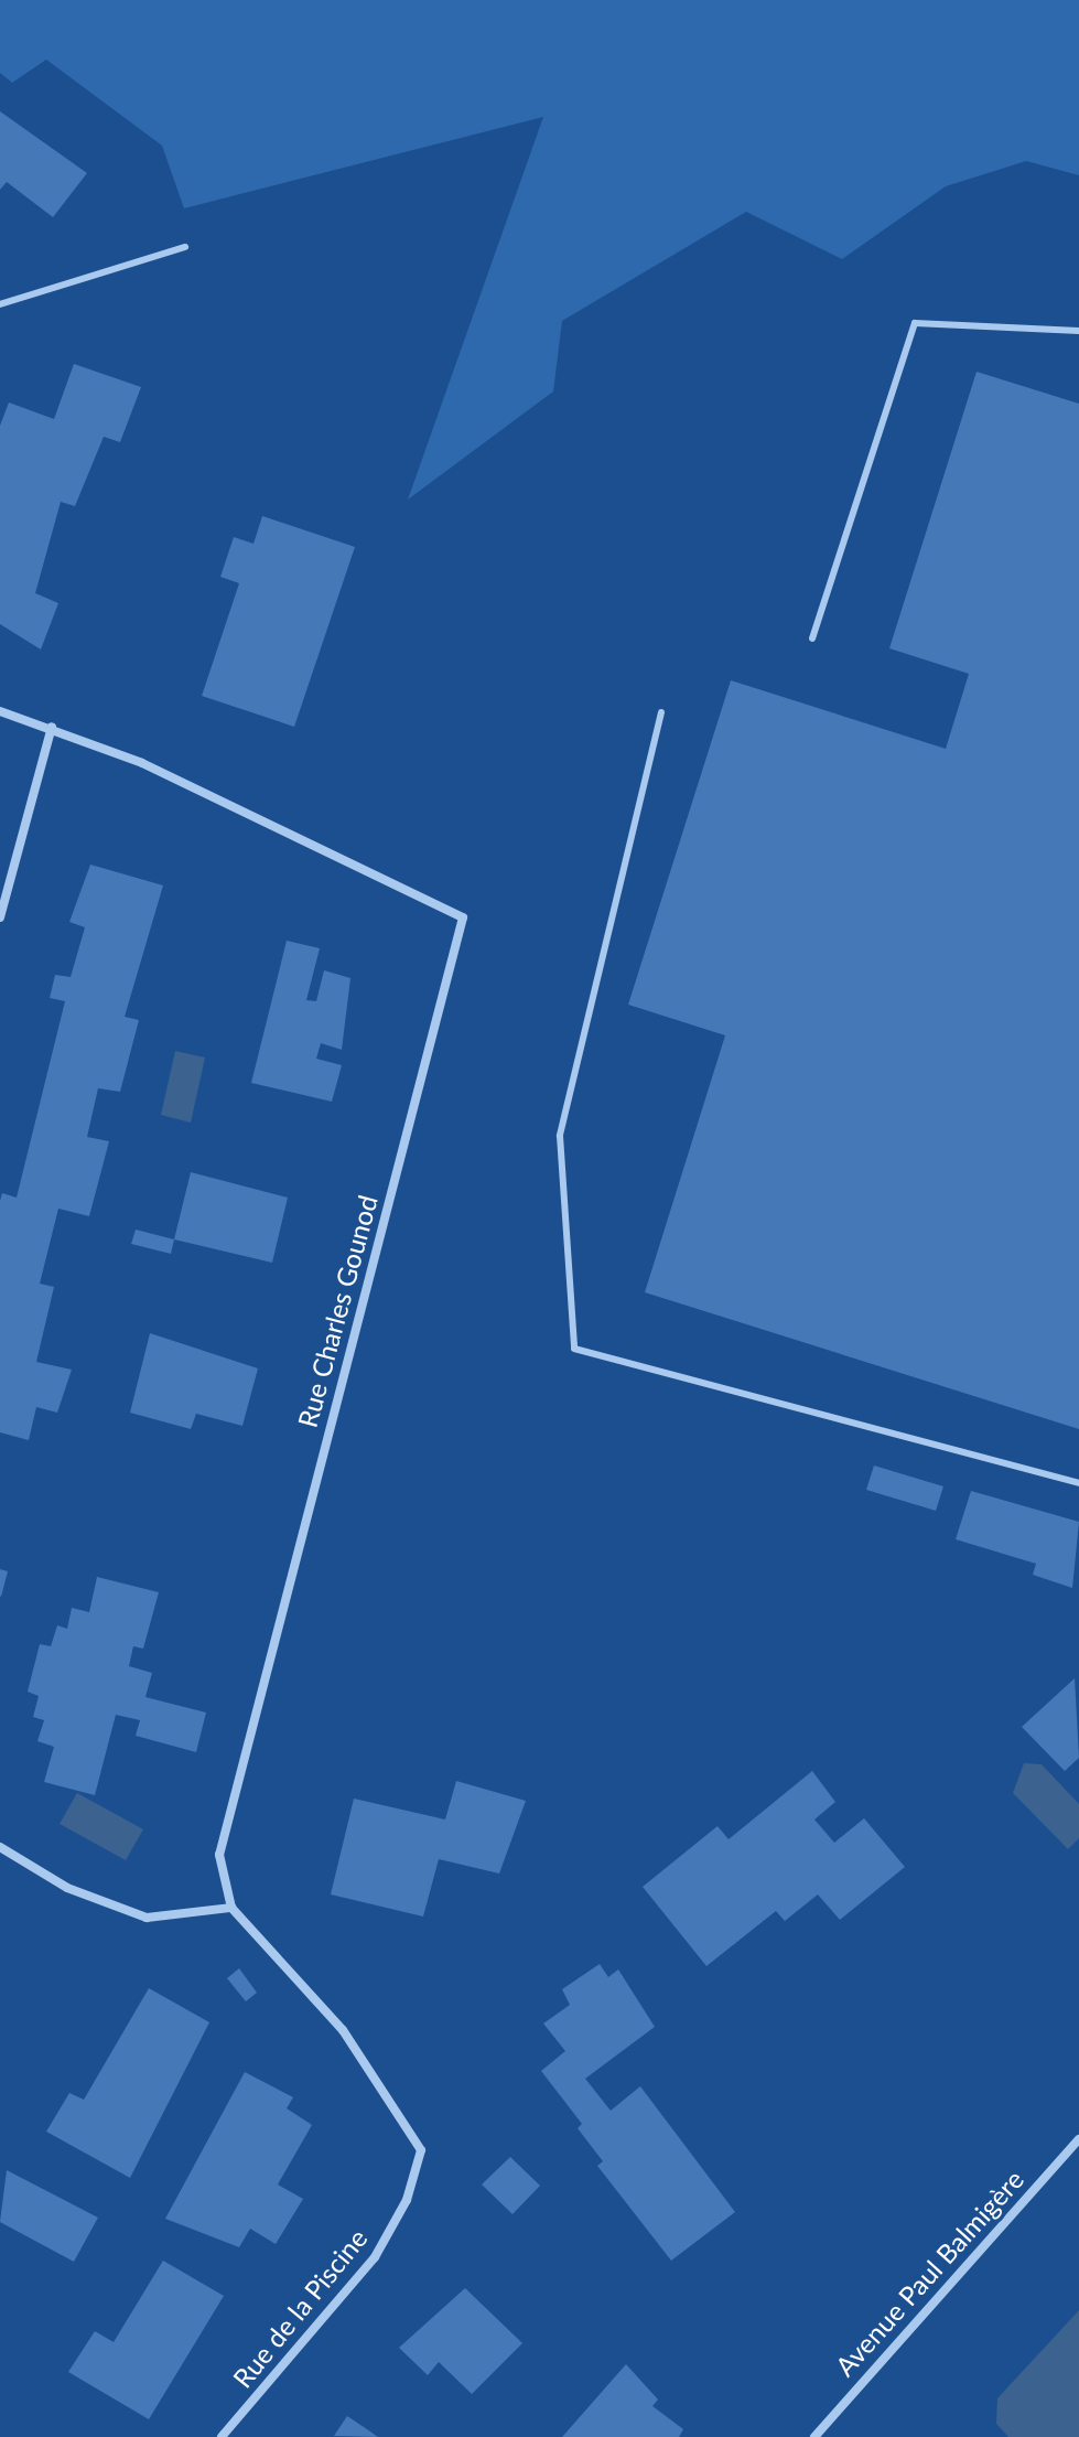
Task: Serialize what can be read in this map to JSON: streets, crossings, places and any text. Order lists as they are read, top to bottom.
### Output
{
  "streets": {
    "street": ["Rue Charles Gounod", "Avenue Paul Balmigère", "Rue de la Piscine"]
  },
  "crossings": [
    ["Rue Charles Gounod", "Rue de la Piscine"]
  ]
}
